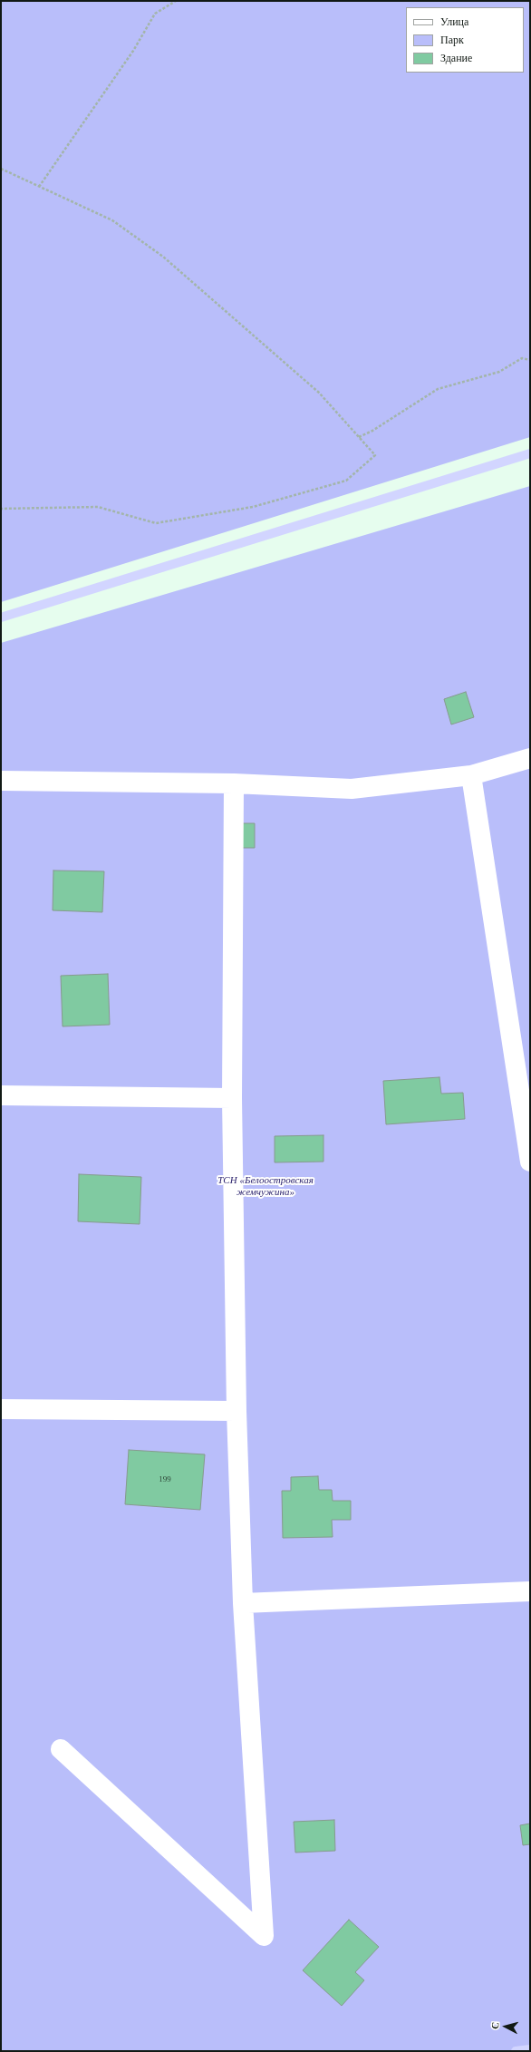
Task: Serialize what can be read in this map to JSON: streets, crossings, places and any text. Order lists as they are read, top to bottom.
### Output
{
  "parks": ["ТСН «Белоостровская жемчужина»"],
  "house_numbers": ["199"],
  "legend": ["Улица", "Парк", "Здание"],
  "north": "left"
}
